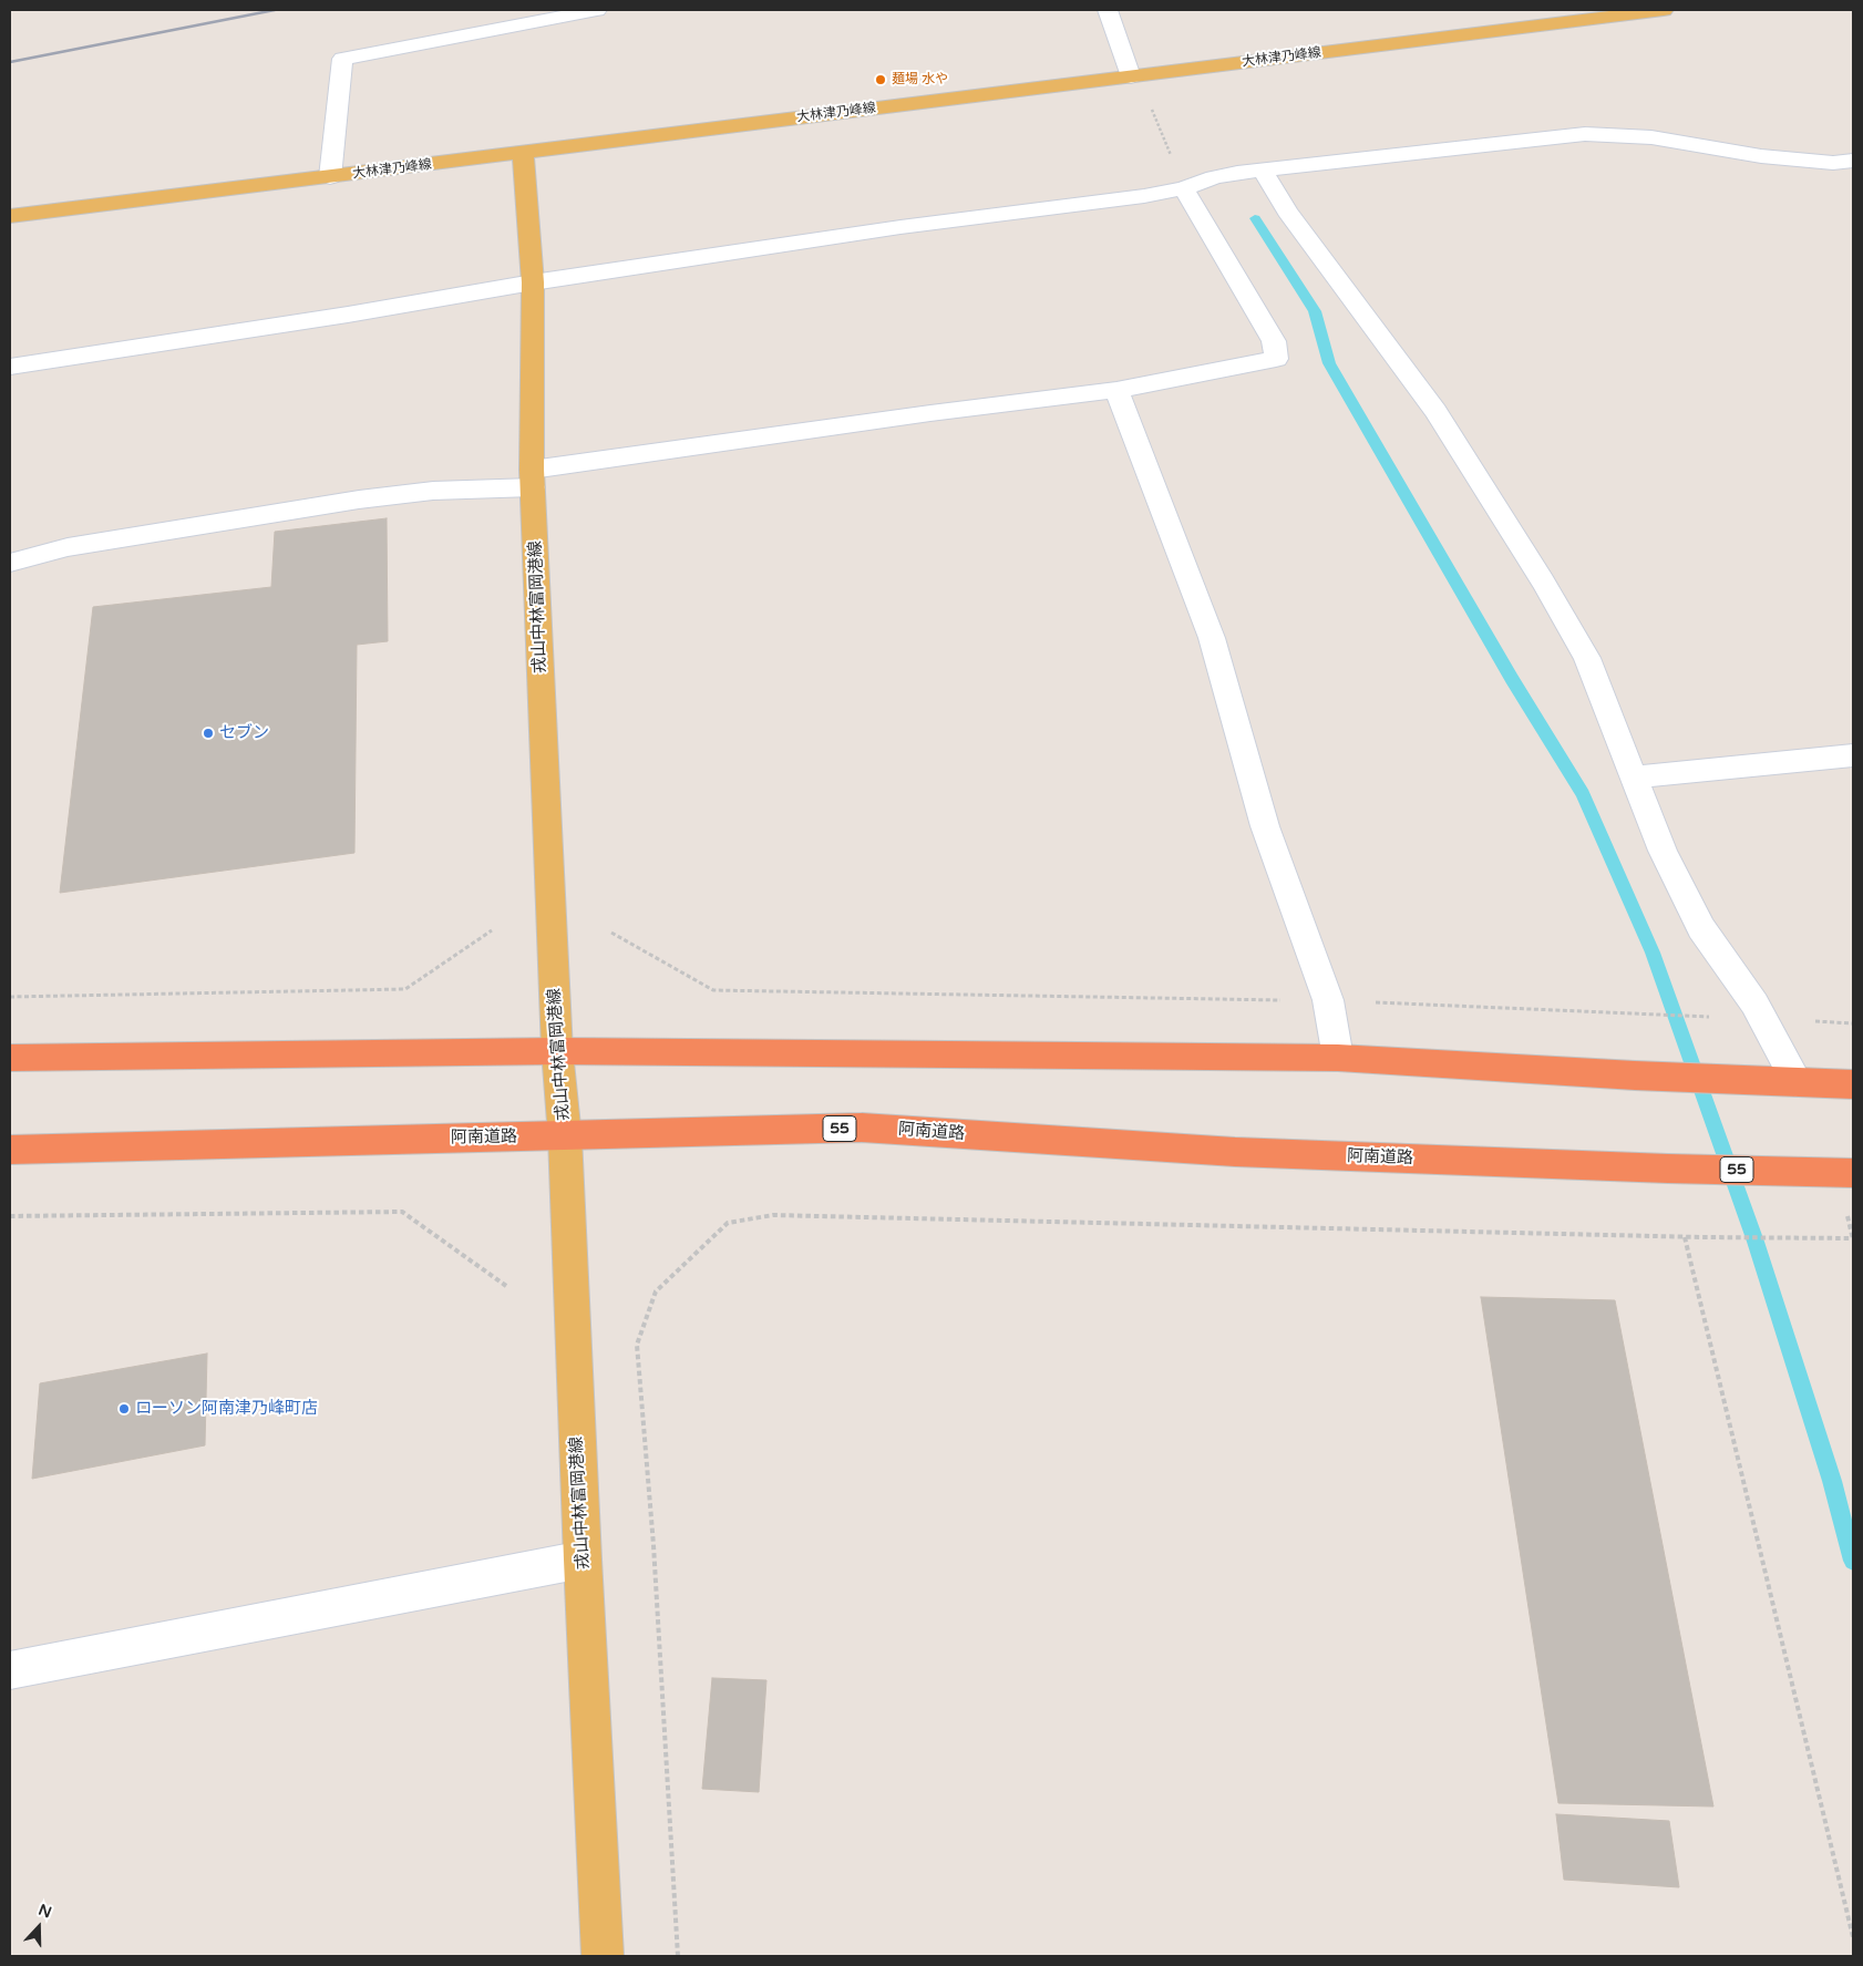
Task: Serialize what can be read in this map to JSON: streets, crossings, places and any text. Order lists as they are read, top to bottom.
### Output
{
  "streets": {
    "highway": ["55", "阿南道路"],
    "main road": ["大林津乃峰線", "戎山中林富岡港線"]
  },
  "crossings": [
    ["大林津乃峰線", "戎山中林富岡港線"],
    ["戎山中林富岡港線", "阿南道路"]
  ],
  "places": ["麺場 水や", "セブン", "ローソン阿南津乃峰町店"],
  "north": "top"
}
